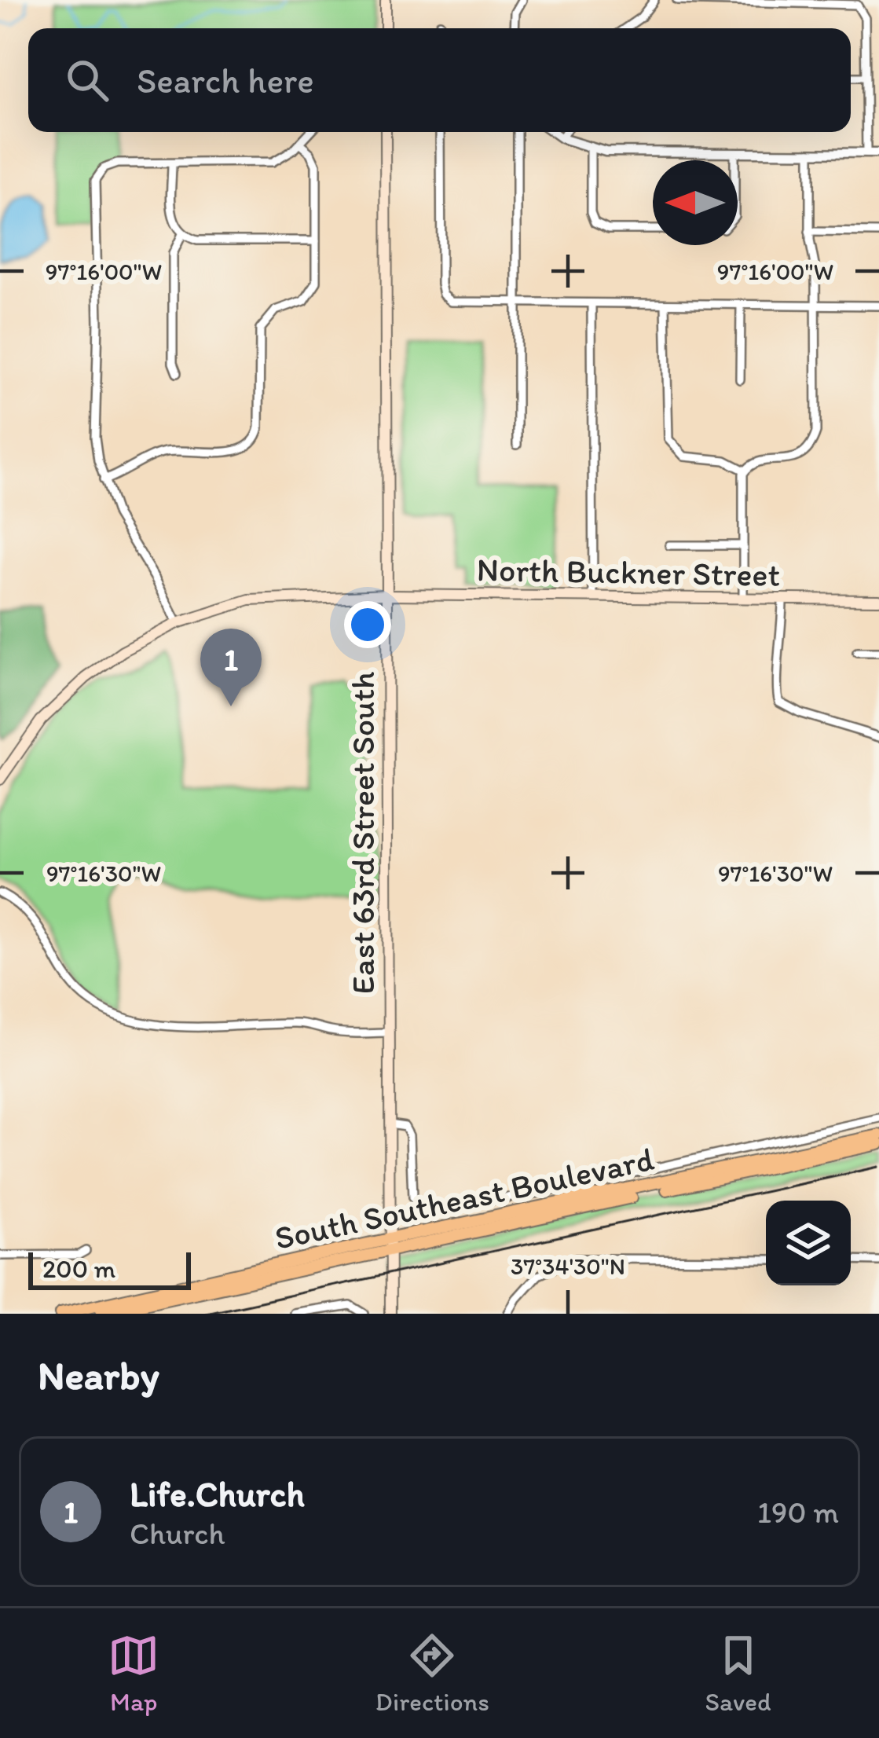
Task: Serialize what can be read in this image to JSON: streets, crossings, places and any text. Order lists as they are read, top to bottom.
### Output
{
  "streets": {
    "main road": ["North Buckner Street", "East 63rd Street South", "South Southeast Boulevard"]
  },
  "crossings": [
    ["North Buckner Street", "East 63rd Street South"],
    ["East 63rd Street South", "South Southeast Boulevard"]
  ],
  "scale_bar": "200 m",
  "north": "left",
  "page": {
    "search": "Search here",
    "pins": "1",
    "scale": "200 m",
    "heading": "Nearby",
    "list": [
      {
        "mark": "1",
        "name": "Life.Church",
        "note": "Church",
        "value": "190 m"
      }
    ],
    "nav": ["Map", "Directions", "Saved"]
  },
  "coordinates": ["97°16'00\"W", "97°16'30\"W", "37°34'30\"N"]
}
